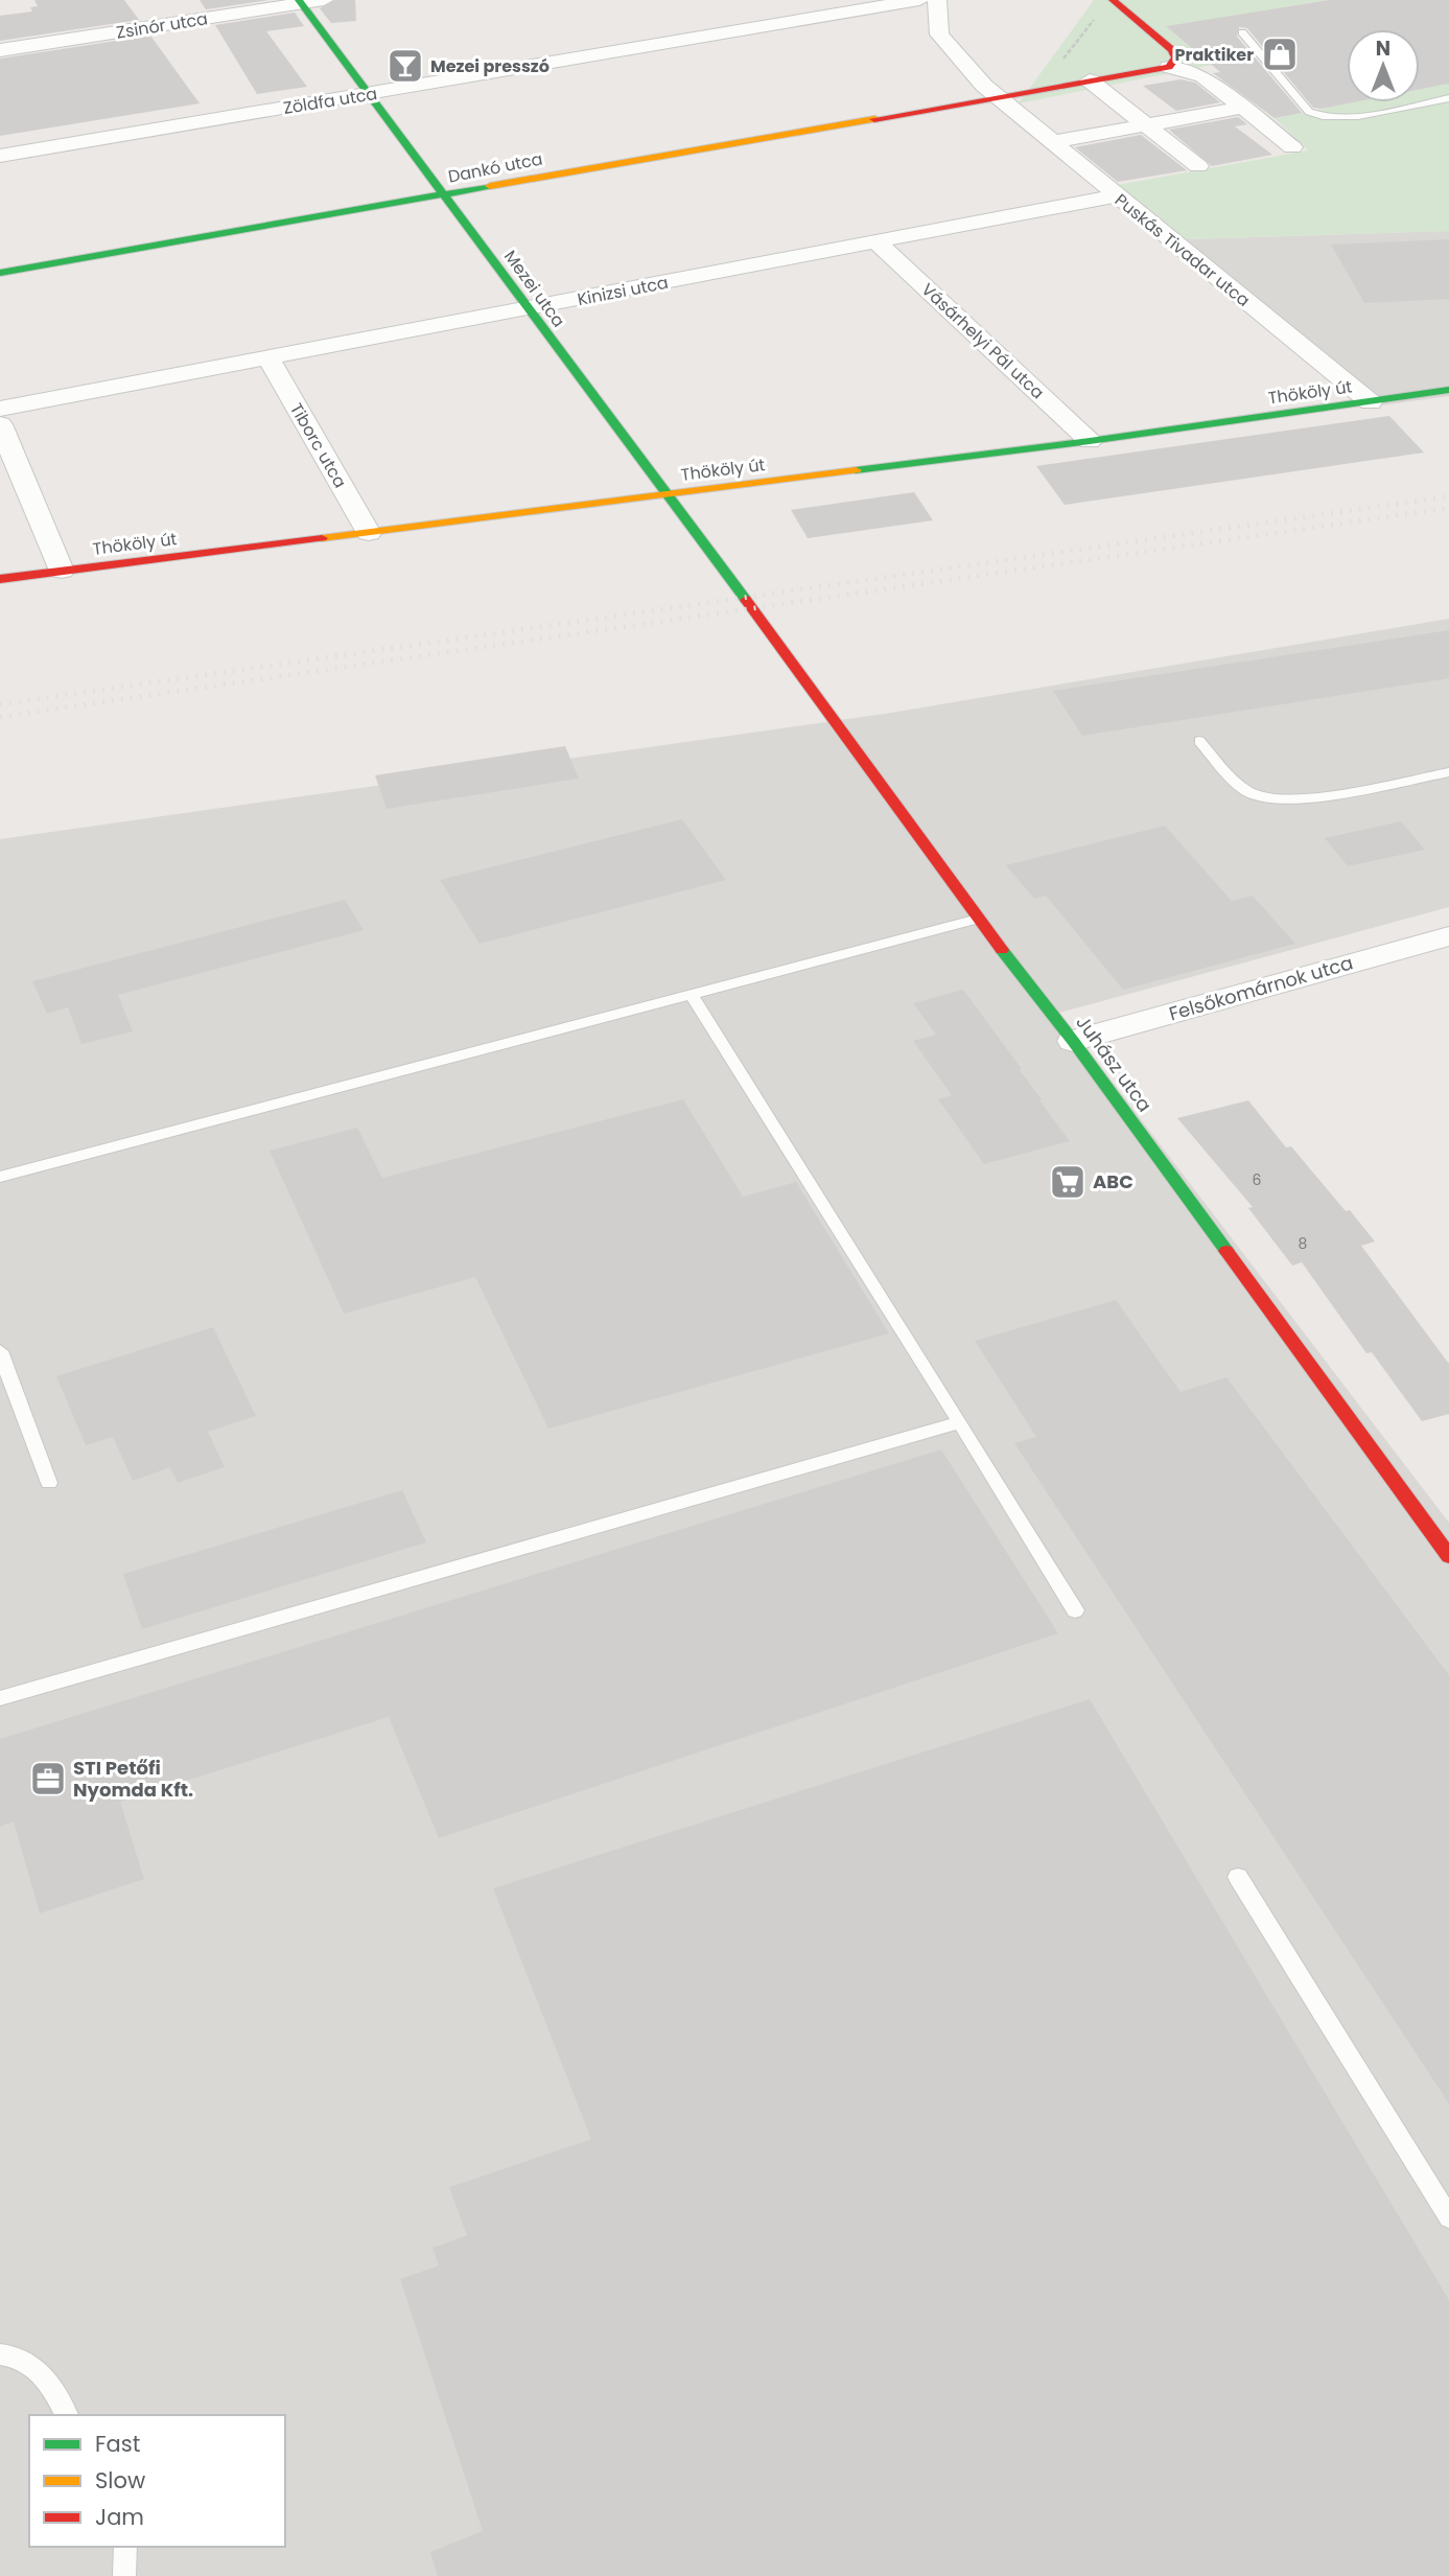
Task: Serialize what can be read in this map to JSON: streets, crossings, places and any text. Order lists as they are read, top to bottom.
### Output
{
  "streets": {
    "street": [
      "Zsinór utca",
      "Zöldfa utca",
      "Dankó utca",
      "Puskás Tivadar utca",
      "Mezei utca",
      "Kinizsi utca",
      "Vásárhelyi Pál utca",
      "Thököly út",
      "Tiborc utca",
      "Felsőkomárnok utca",
      "Juhász utca"
    ]
  },
  "crossings": [
    ["Zsinór utca", "Mezei utca"],
    ["Zöldfa utca", "Mezei utca"],
    ["Dankó utca", "Puskás Tivadar utca"],
    ["Dankó utca", "Mezei utca"],
    ["Puskás Tivadar utca", "Kinizsi utca"],
    ["Puskás Tivadar utca", "Thököly út"],
    ["Mezei utca", "Kinizsi utca"],
    ["Mezei utca", "Thököly út"],
    ["Mezei utca", "Juhász utca"],
    ["Kinizsi utca", "Vásárhelyi Pál utca"],
    ["Kinizsi utca", "Tiborc utca"],
    ["Vásárhelyi Pál utca", "Thököly út"],
    ["Thököly út", "Tiborc utca"],
    ["Felsőkomárnok utca", "Juhász utca"]
  ],
  "places": {
    "shop": ["Praktiker"],
    "bar": ["Mezei presszó"],
    "supermarket": ["ABC"],
    "office": ["STI Petőfi Nyomda Kft."]
  },
  "house_numbers": ["6", "8"],
  "legend": ["Fast", "Slow", "Jam"],
  "north": "top"
}
